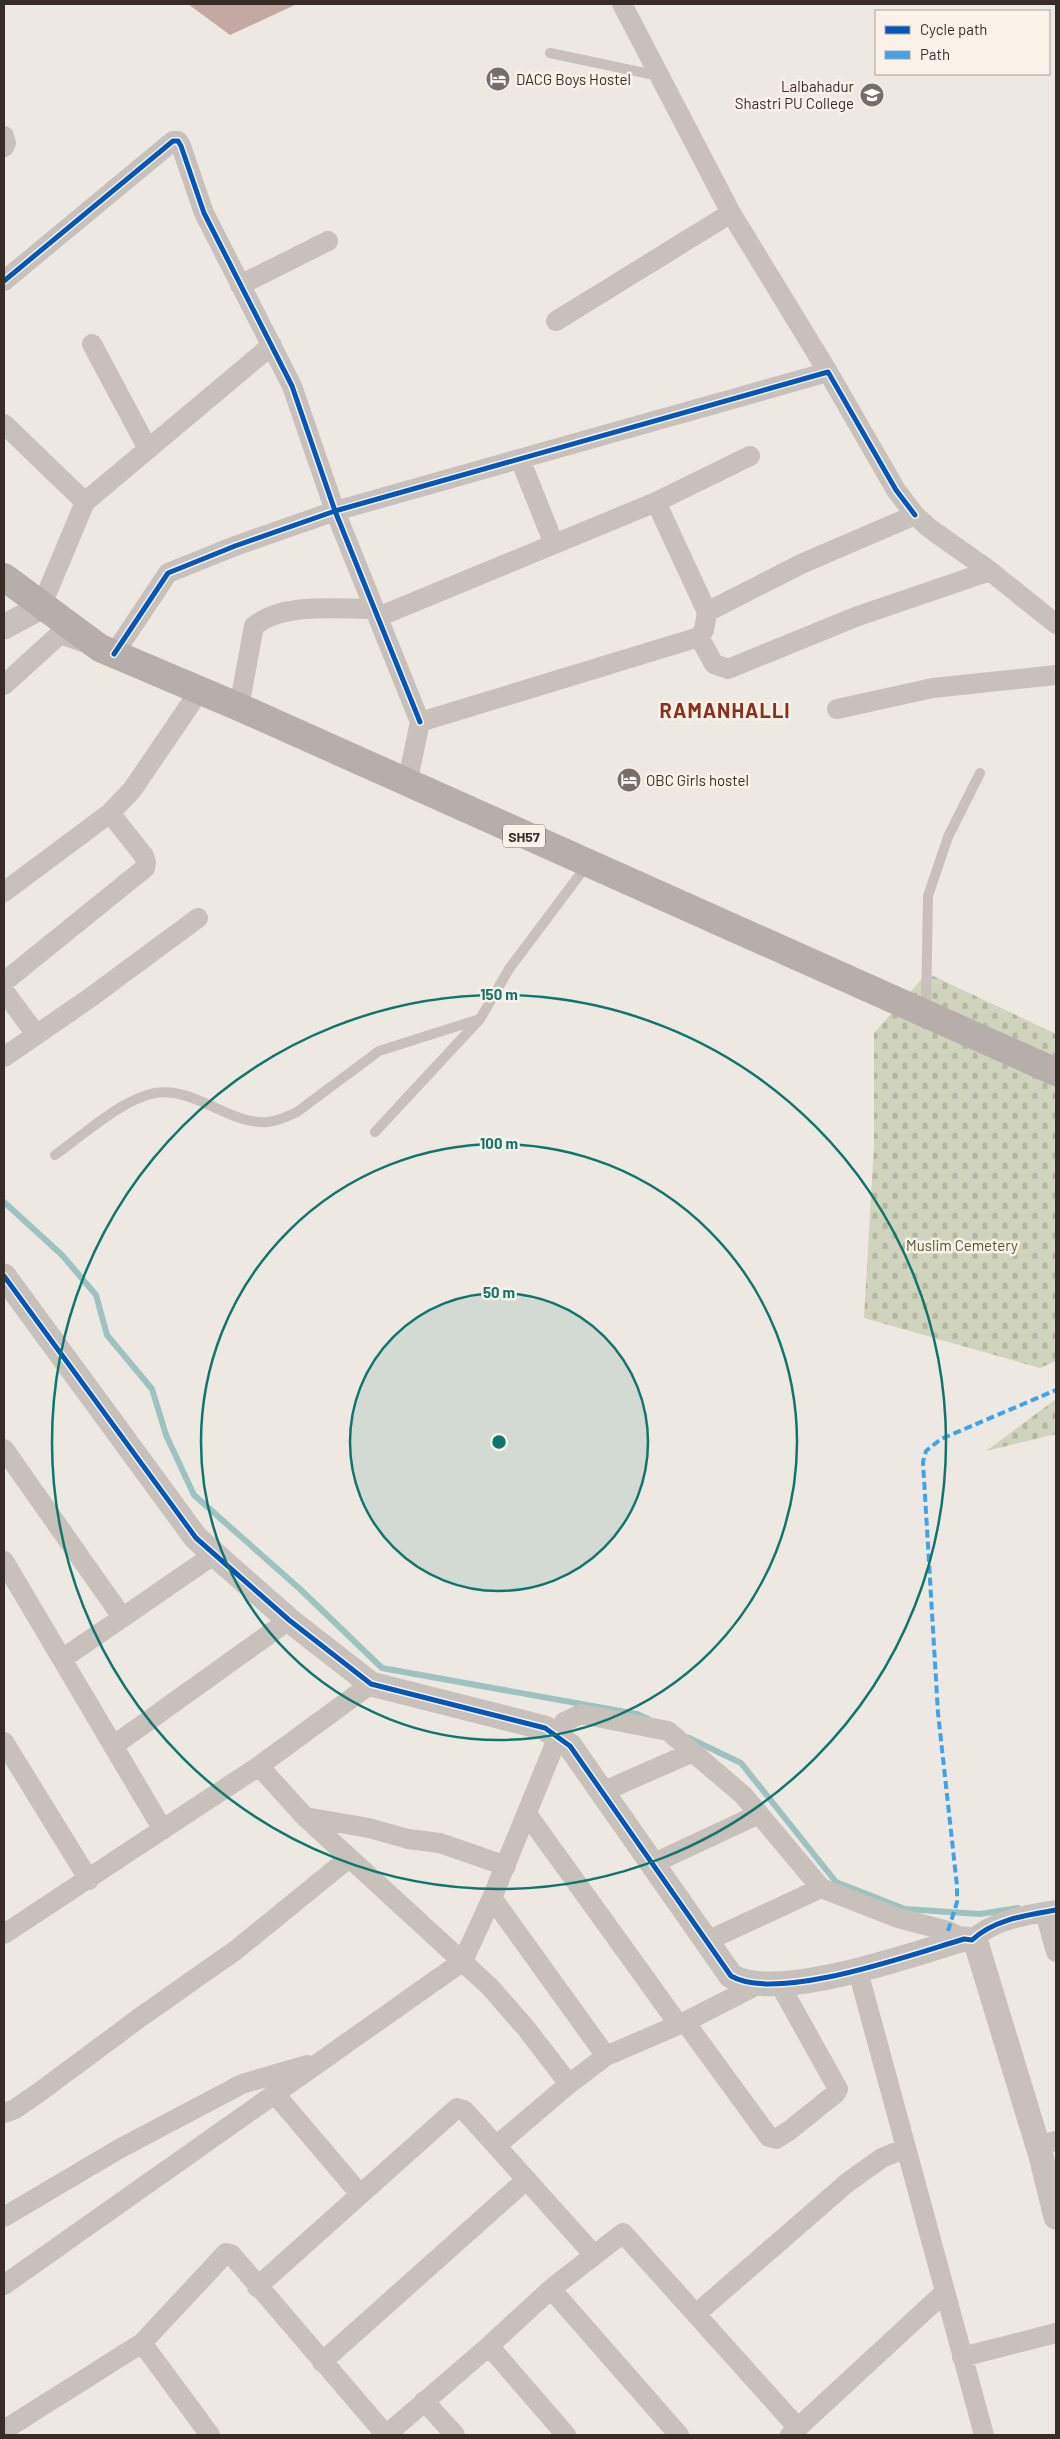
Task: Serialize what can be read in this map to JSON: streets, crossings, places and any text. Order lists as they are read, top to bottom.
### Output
{
  "streets": {
    "main road": ["SH57"]
  },
  "districts": ["RAMANHALLI"],
  "parks": ["Muslim Cemetery"],
  "places": {
    "hotel": ["DACG Boys Hostel", "OBC Girls hostel"],
    "school or university": ["Lalbahadur Shastri PU College"]
  },
  "legend": ["Cycle path", "Path"],
  "rings": ["150 m", "100 m", "50 m"]
}
